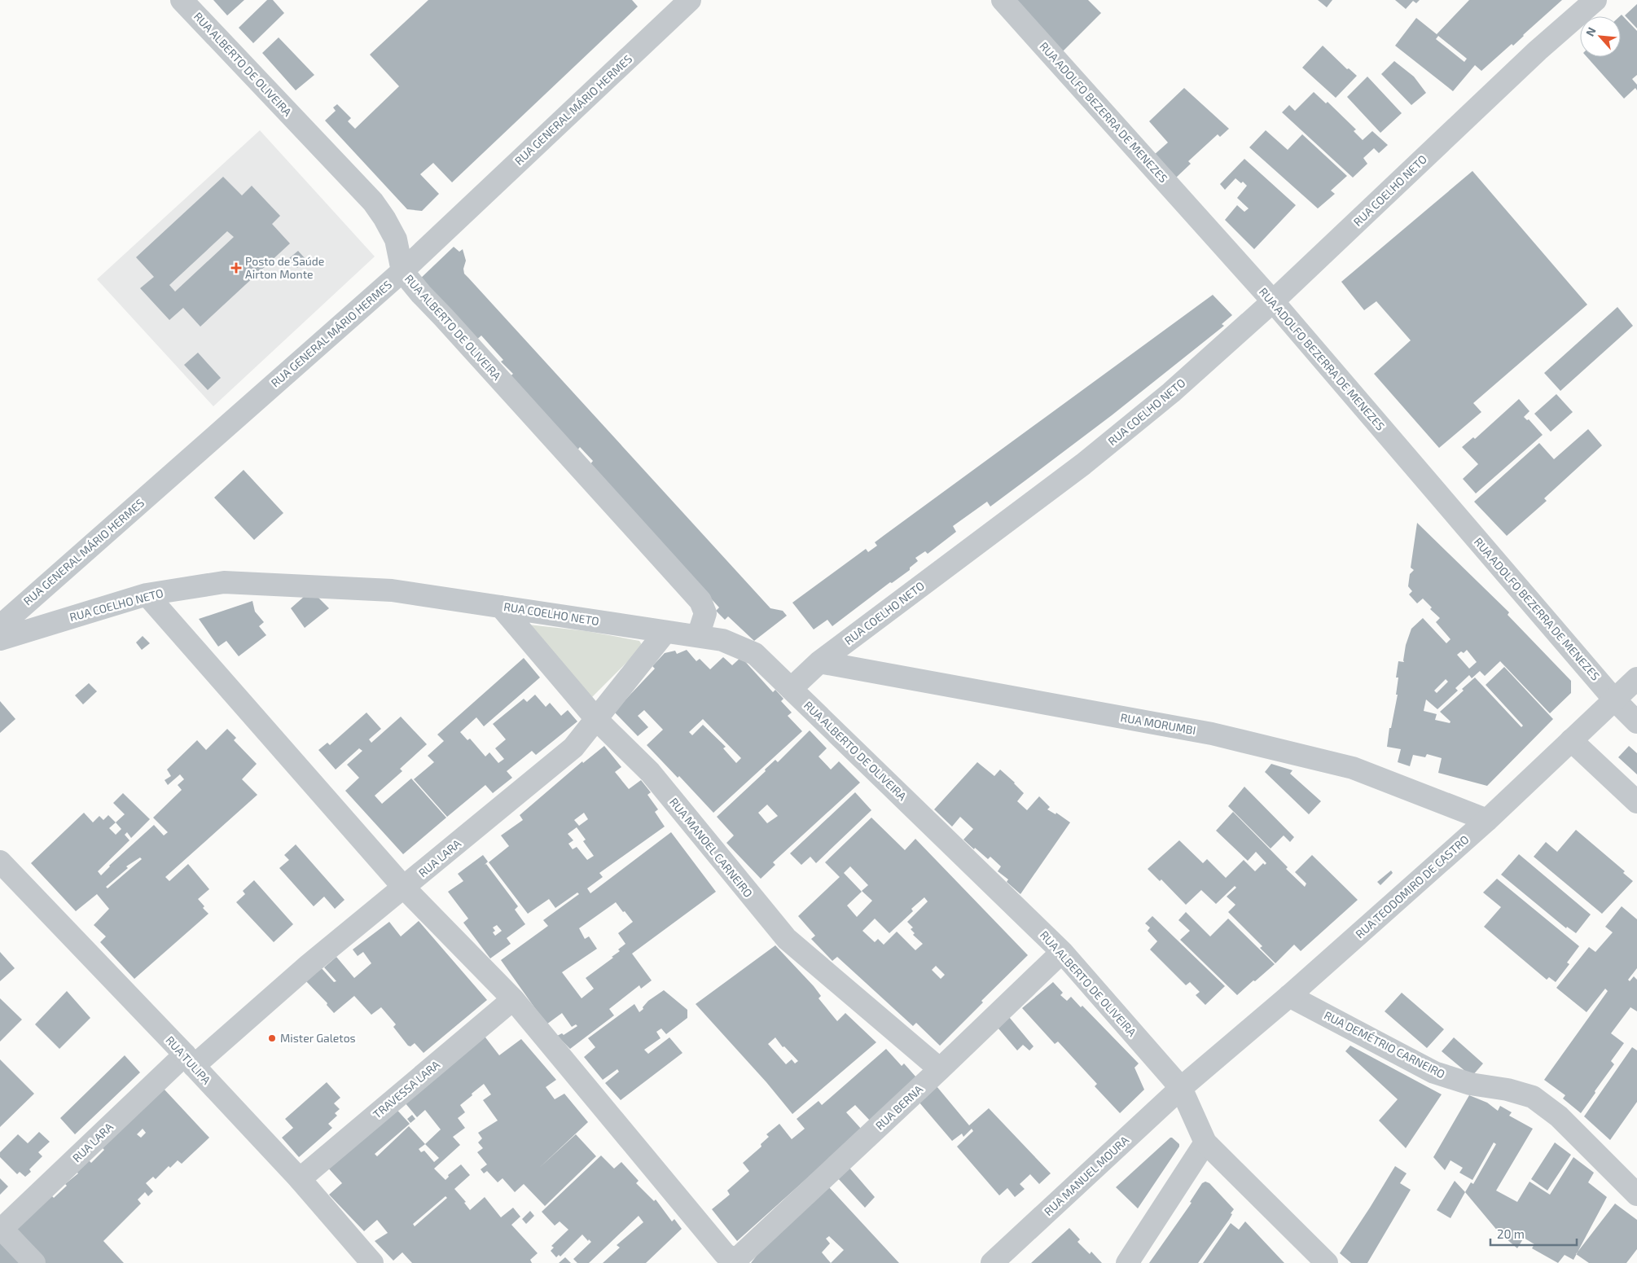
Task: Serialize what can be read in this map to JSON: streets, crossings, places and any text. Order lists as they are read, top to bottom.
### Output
{
  "streets": {
    "street": [
      "RUA ALBERTO DE OLIVEIRA",
      "RUA GENERAL MÁRIO HERMES",
      "RUA ADOLFO BEZERRA DE MENEZES",
      "RUA COELHO NETO",
      "RUA MORUMBI",
      "RUA MANOEL CARNEIRO",
      "RUA LARA",
      "RUA TEODOMIRO DE CASTRO",
      "RUA DEMÉTRIO CARNEIRO",
      "RUA TULIPA",
      "TRAVESSA LARA",
      "RUA BERNA",
      "RUA MANUEL MOURA"
    ]
  },
  "crossings": [
    ["RUA ALBERTO DE OLIVEIRA", "RUA GENERAL MÁRIO HERMES"],
    ["RUA ALBERTO DE OLIVEIRA", "RUA COELHO NETO"],
    ["RUA ALBERTO DE OLIVEIRA", "RUA TEODOMIRO DE CASTRO"],
    ["RUA ALBERTO DE OLIVEIRA", "RUA BERNA"],
    ["RUA ALBERTO DE OLIVEIRA", "RUA MANUEL MOURA"],
    ["RUA ADOLFO BEZERRA DE MENEZES", "RUA COELHO NETO"],
    ["RUA ADOLFO BEZERRA DE MENEZES", "RUA TEODOMIRO DE CASTRO"],
    ["RUA COELHO NETO", "RUA MORUMBI"],
    ["RUA COELHO NETO", "RUA MANOEL CARNEIRO"],
    ["RUA COELHO NETO", "RUA LARA"],
    ["RUA MORUMBI", "RUA TEODOMIRO DE CASTRO"],
    ["RUA MANOEL CARNEIRO", "RUA LARA"],
    ["RUA MANOEL CARNEIRO", "RUA BERNA"],
    ["RUA LARA", "RUA TULIPA"],
    ["RUA TEODOMIRO DE CASTRO", "RUA DEMÉTRIO CARNEIRO"],
    ["RUA TEODOMIRO DE CASTRO", "RUA MANUEL MOURA"],
    ["RUA TULIPA", "TRAVESSA LARA"],
    ["TRAVESSA LARA", "RUA BERNA"]
  ],
  "places": {
    "health": ["Posto de Saúde Airton Monte"],
    "other": ["Mister Galetos"]
  },
  "scale_bar": "20 m",
  "north": "top left"
}
